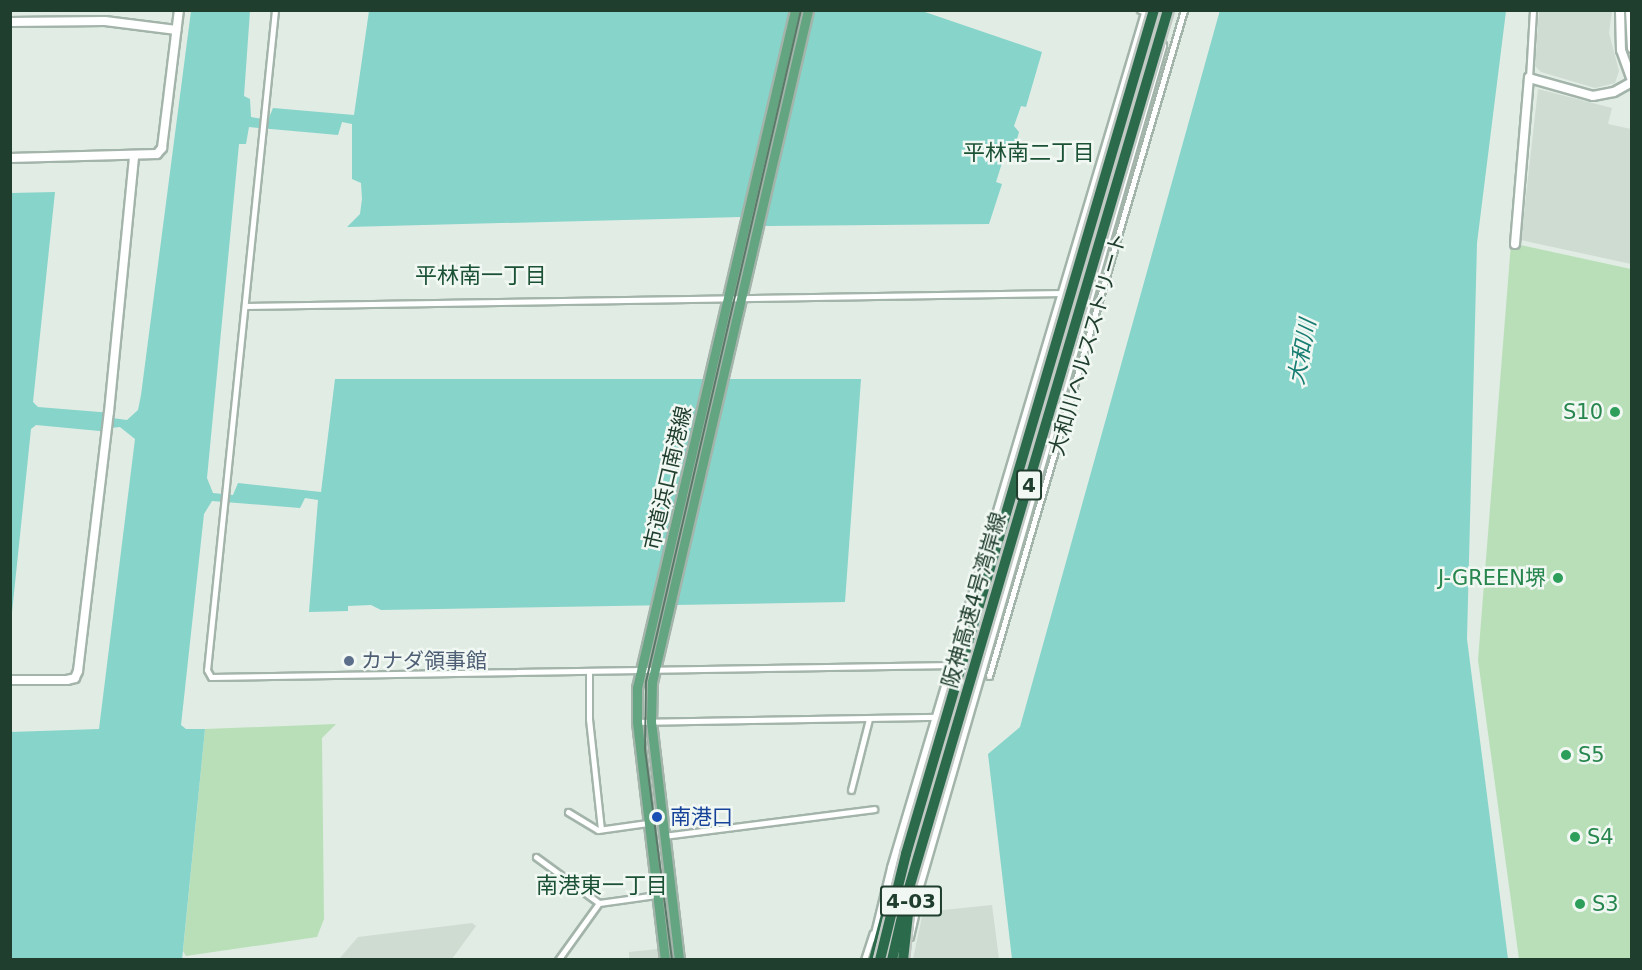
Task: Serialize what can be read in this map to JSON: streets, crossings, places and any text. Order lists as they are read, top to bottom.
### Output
{
  "streets": {
    "highway": ["4", "阪神高速4号湾岸線", "4-03"],
    "main road": ["市道浜口南港線"],
    "street": ["大和川ヘルスストリート"]
  },
  "crossings": [
    ["阪神高速4号湾岸線", "4-03"]
  ],
  "districts": ["平林南二丁目", "平林南一丁目", "南港東一丁目"],
  "water": ["大和川"],
  "places": [
    "S10",
    "J-GREEN堺",
    "カナダ領事館",
    "S5",
    "南港口",
    "S4",
    "S3"
  ]
}
